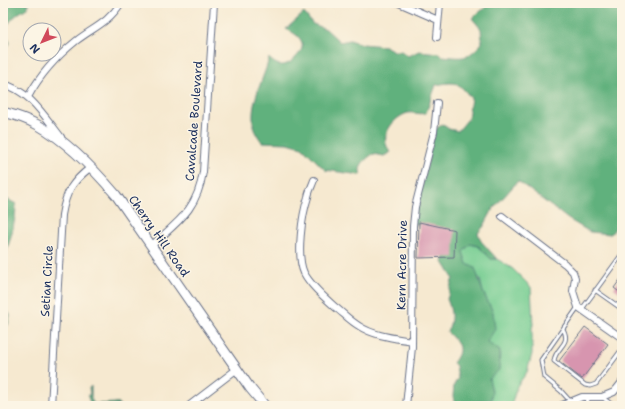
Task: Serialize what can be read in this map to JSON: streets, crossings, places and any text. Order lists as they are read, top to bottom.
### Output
{
  "streets": {
    "main road": ["Cherry Hill Road"],
    "street": ["Cavalcade Boulevard", "Kern Acre Drive", "Setian Circle"]
  },
  "crossings": [
    ["Cavalcade Boulevard", "Cherry Hill Road"],
    ["Cherry Hill Road", "Setian Circle"]
  ],
  "north": "bottom left"
}
